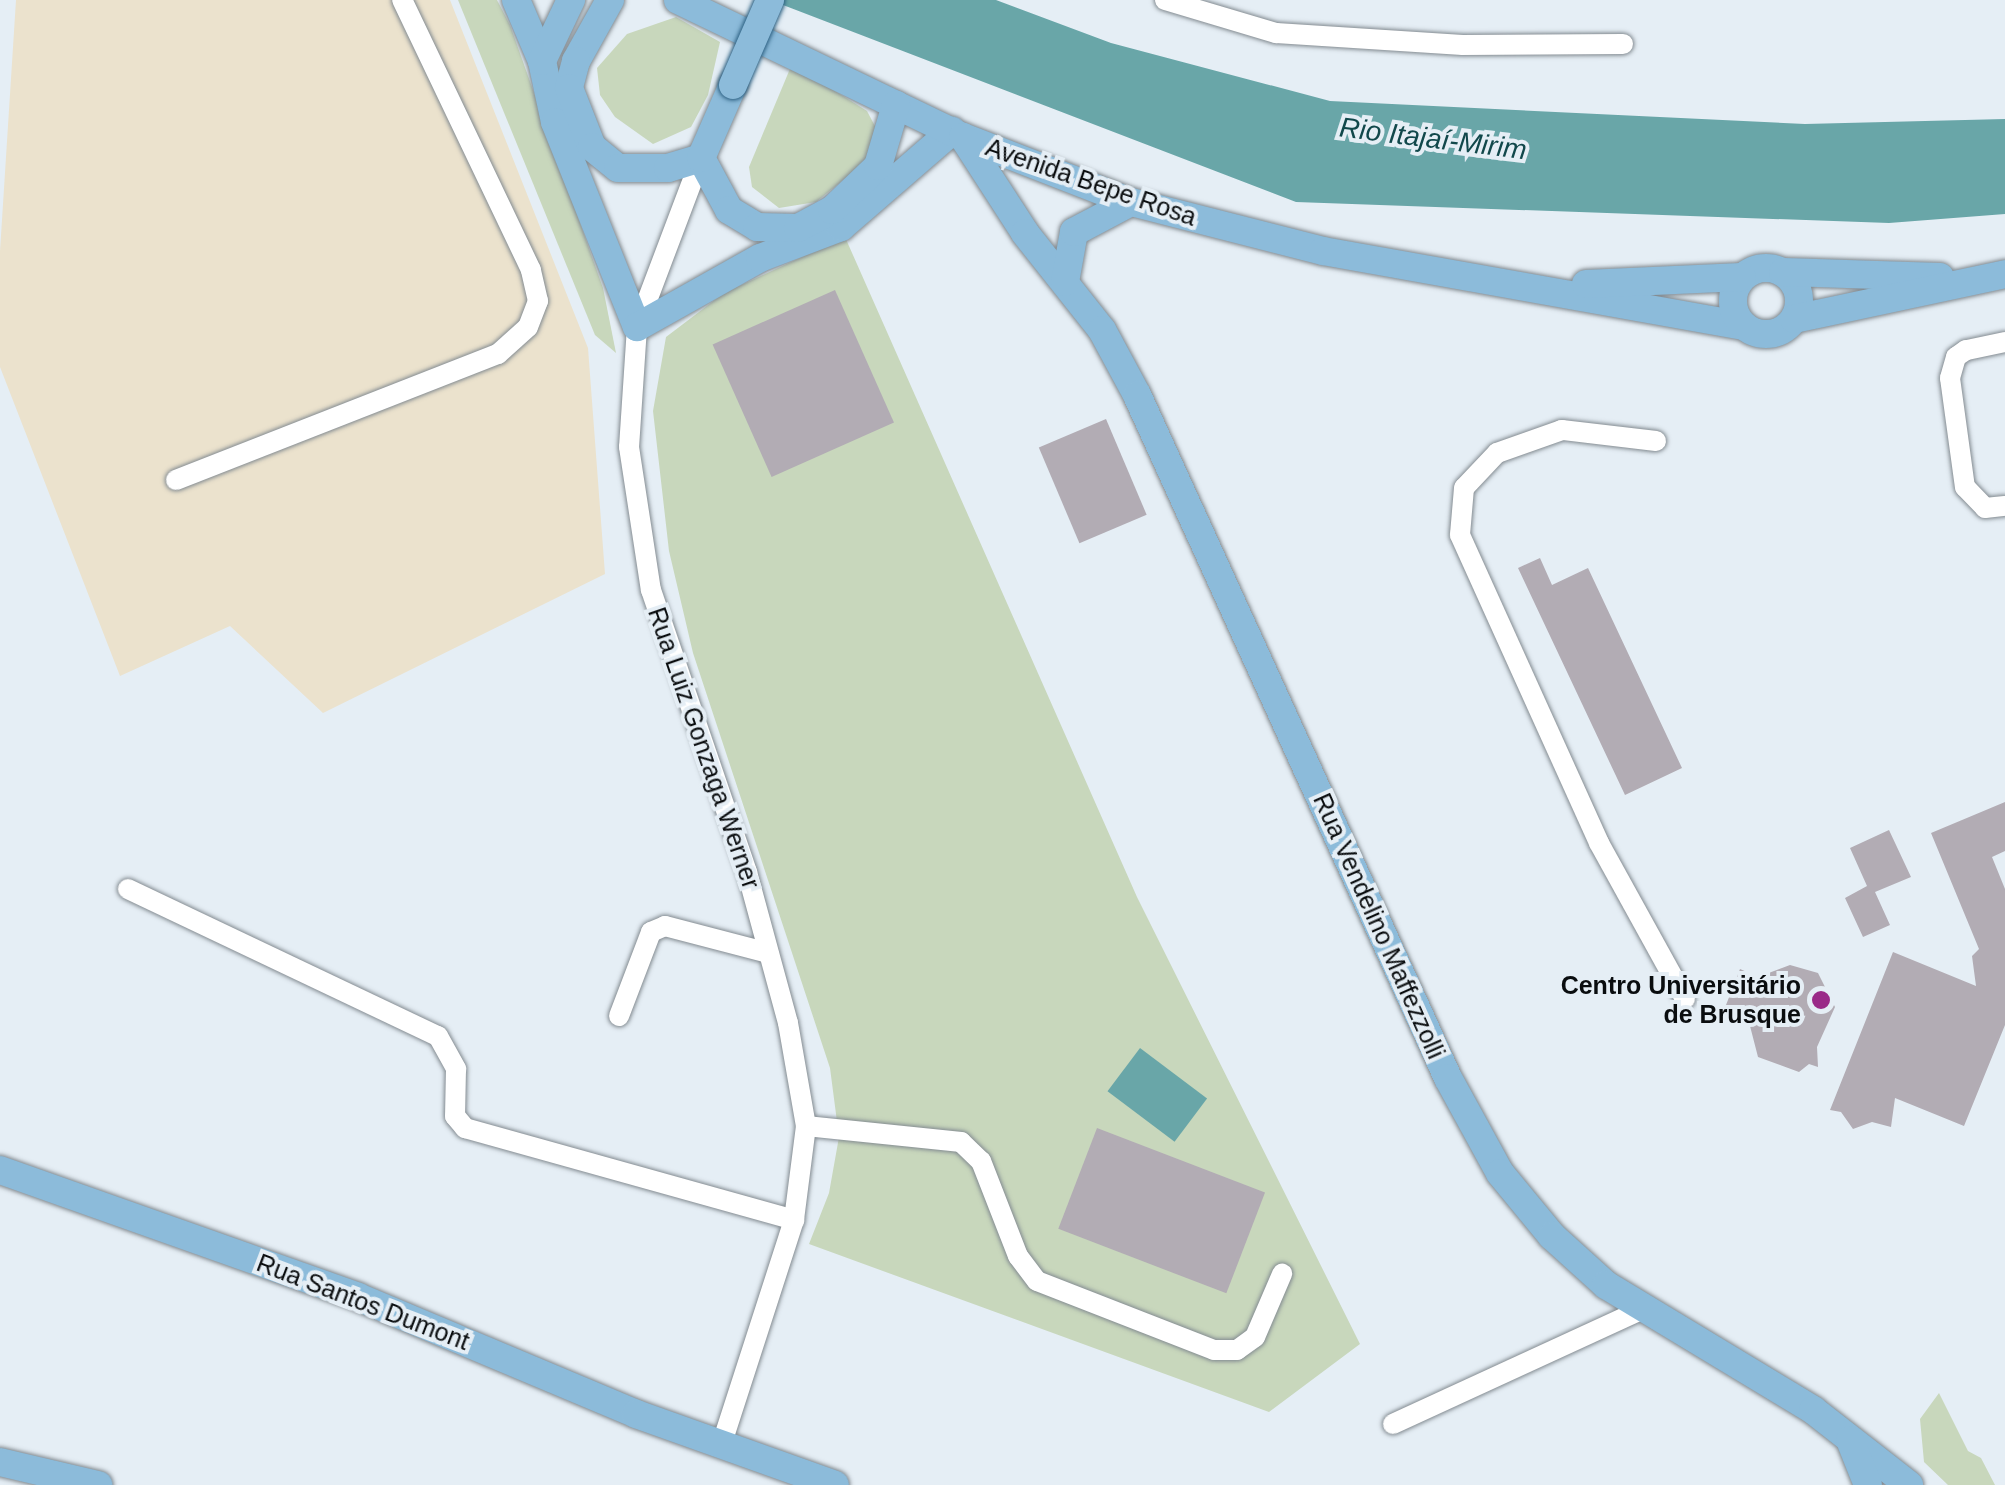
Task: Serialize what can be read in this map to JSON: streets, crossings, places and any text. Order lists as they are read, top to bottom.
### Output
{
  "streets": {
    "main road": [
      "Avenida Bepe Rosa",
      "Rua Luiz Gonzaga Werner",
      "Rua Vendelino Maffezzolli",
      "Rua Santos Dumont"
    ]
  },
  "crossings": [
    ["Avenida Bepe Rosa", "Rua Vendelino Maffezzolli"],
    ["Rua Luiz Gonzaga Werner", "Rua Santos Dumont"]
  ],
  "water": ["Rio Itajaí-Mirim"],
  "places": ["Centro Universitário de Brusque"]
}
